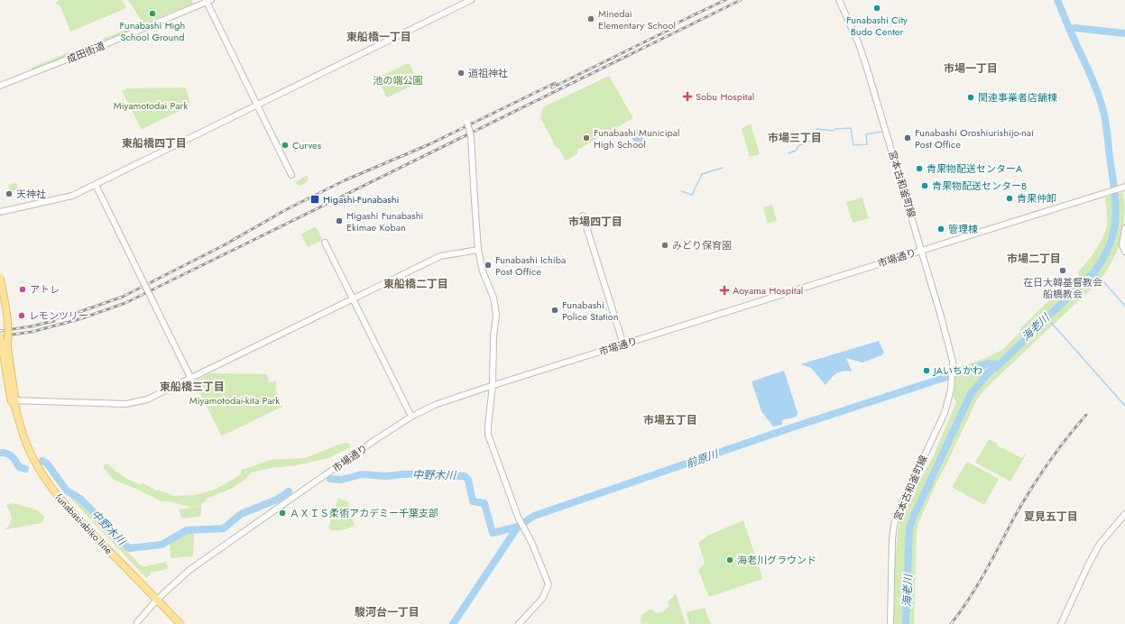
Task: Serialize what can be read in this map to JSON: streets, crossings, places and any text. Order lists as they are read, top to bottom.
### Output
{
  "streets": {
    "main road": ["funabasi-abiko line"],
    "street": ["成田街道", "宮本古和釜町線", "市場通り"]
  },
  "crossings": [
    ["宮本古和釜町線", "市場通り"],
    ["市場通り", "funabasi-abiko line"]
  ],
  "districts": [
    "東船橋一丁目",
    "市場一丁目",
    "市場三丁目",
    "東船橋四丁目",
    "市場四丁目",
    "市場二丁目",
    "東船橋二丁目",
    "東船橋三丁目",
    "市場五丁目",
    "夏見五丁目",
    "駿河台一丁目"
  ],
  "water": ["海老川", "前原川", "中野木川"],
  "parks": ["池の端公園", "Miyamotodai Park", "Miyamotodai-kita Park"],
  "places": {
    "other": [
      "Funabashi City Budo Center",
      "Funabashi High School Ground",
      "Minedai Elementary School",
      "道祖神社",
      "関連事業者店舗棟",
      "Funabashi Municipal High School",
      "Funabashi Oroshiurishijo-nai Post Office",
      "Curves",
      "青果物配送センターA",
      "青果物配送センターB",
      "天神社",
      "青果仲卸",
      "Higashi Funabashi Ekimae Koban",
      "管理棟",
      "みどり保育園",
      "Funabashi Ichiba Post Office",
      "在日大韓基督教会 船橋教会",
      "アトレ",
      "Funabashi Police Station",
      "レモンツリー",
      "JAいちかわ",
      "ＡＸＩＳ柔術アカデミー千葉支部",
      "海老川グラウンド"
    ],
    "health": ["Sobu Hospital", "Aoyama Hospital"],
    "transit": ["Higashi-Funabashi"]
  }
}
